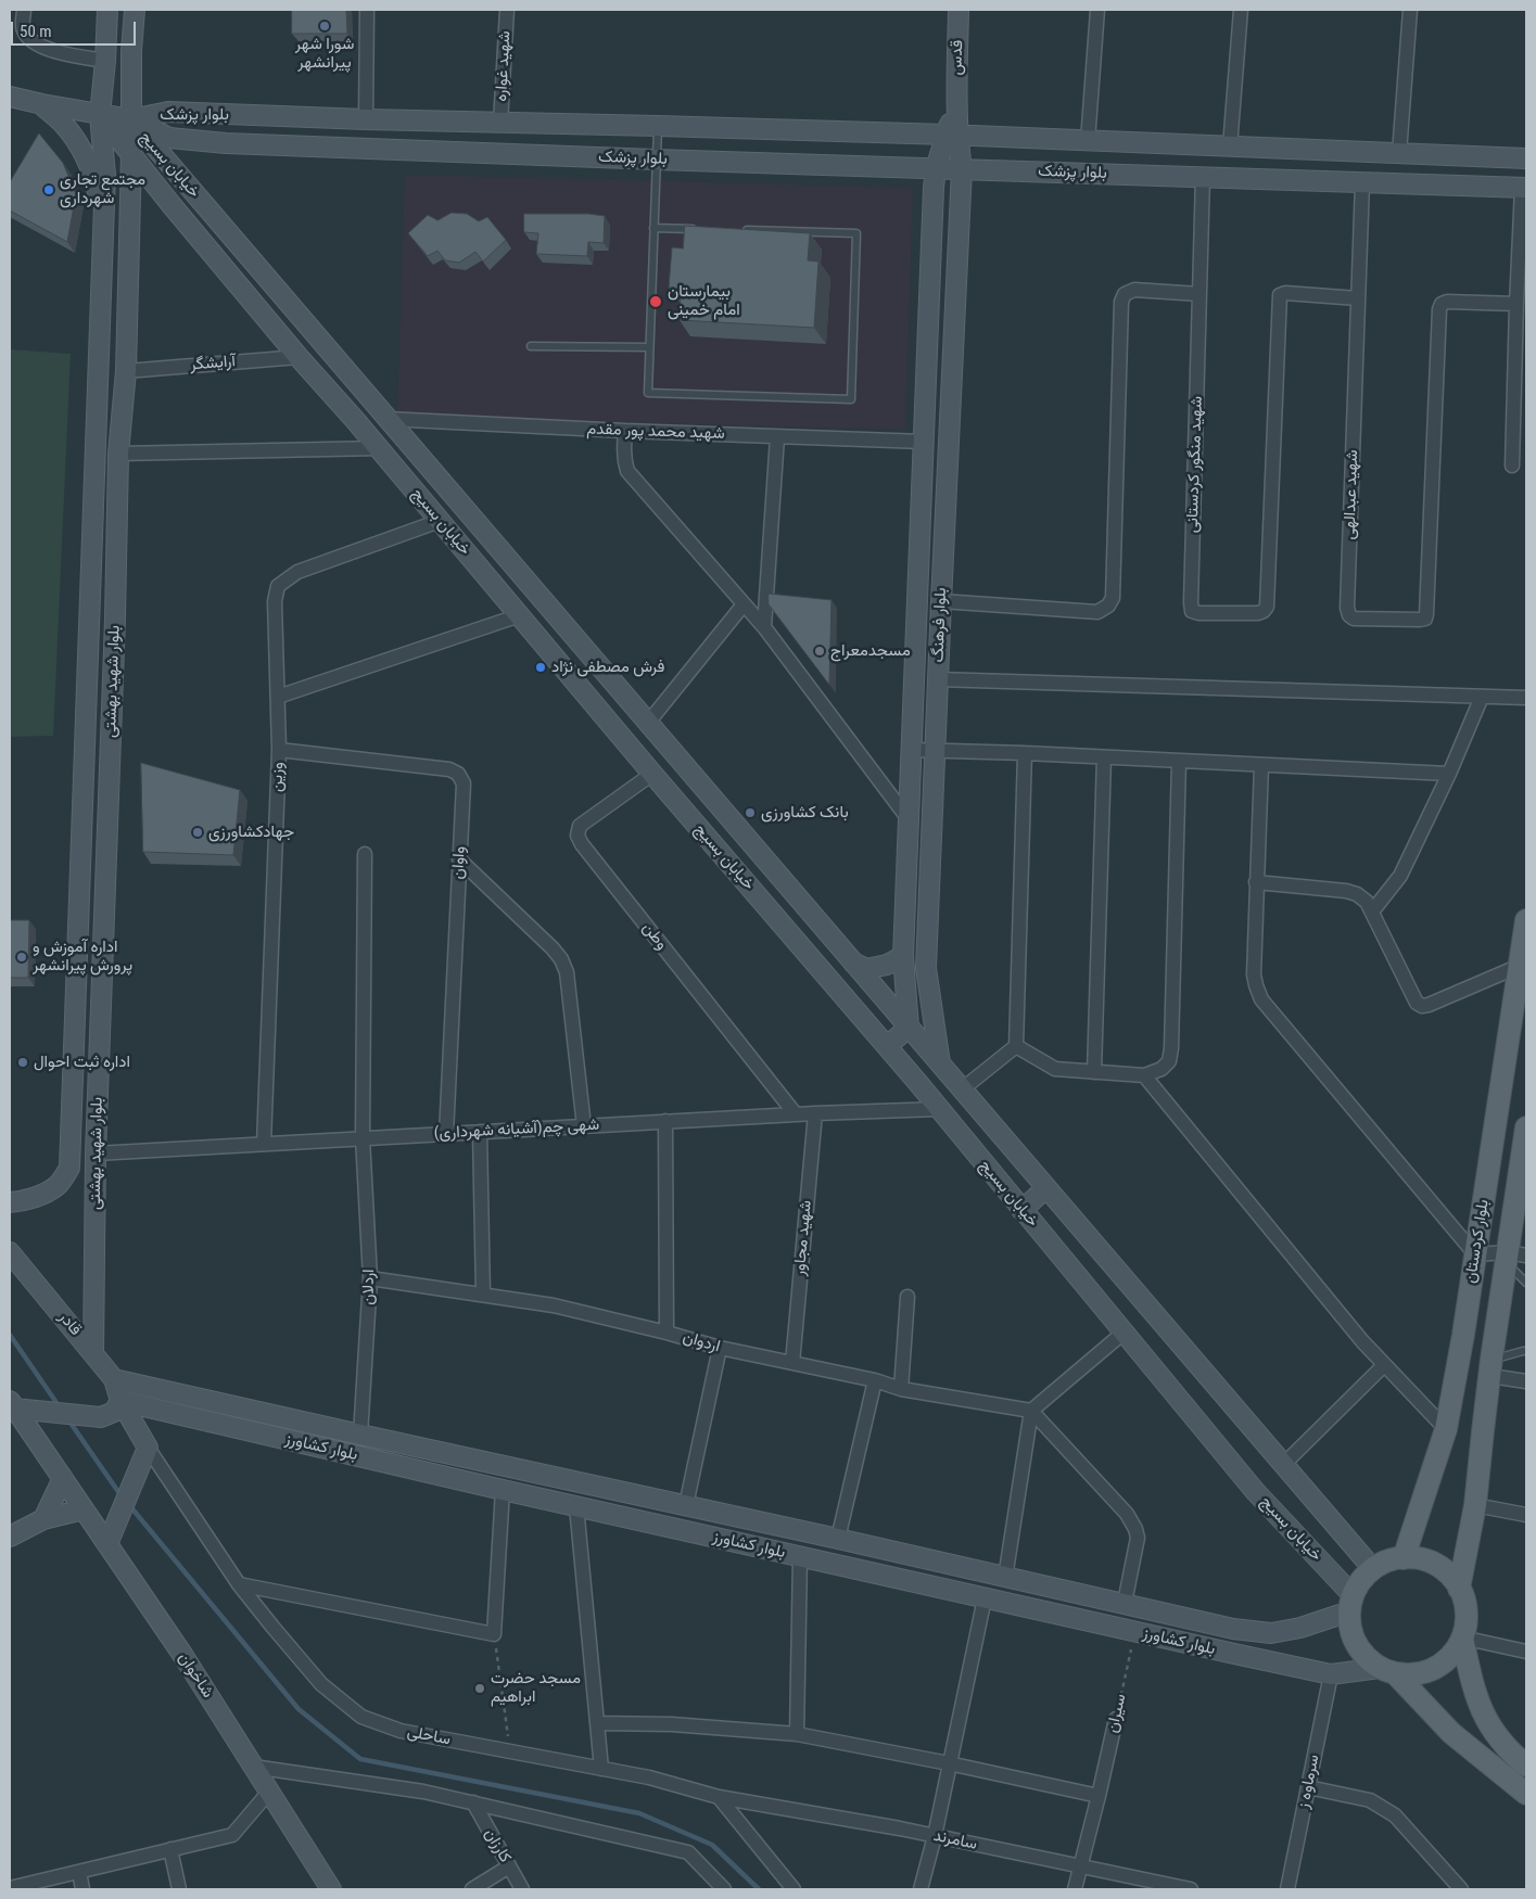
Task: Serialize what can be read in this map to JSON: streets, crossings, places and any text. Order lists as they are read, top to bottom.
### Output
{
  "streets": {
    "main road": [
      "قدس",
      "بلوار پزشک",
      "خیابان بسیج",
      "بلوار فرهنگ",
      "بلوار شهید بهشتی",
      "بلوار کردستان",
      "قادر",
      "بلوار کشاورز",
      "شاخوان"
    ],
    "street": [
      "شهید غواره",
      "آرایشگر",
      "شهید محمد پور مقدم",
      "شهید منگور کردستانی",
      "شهید عبدالهی",
      "وزین",
      "واوان",
      "وطن",
      "شهی چم(آشیانه شهرداری)",
      "شهید مجاور",
      "اردلان",
      "اردوان",
      "سیران",
      "ساحلی",
      "سرماوه ز",
      "سامرند",
      "کارزان"
    ]
  },
  "crossings": [
    ["قدس", "بلوار پزشک"],
    ["قدس", "بلوار فرهنگ"],
    ["شهید غواره", "بلوار پزشک"],
    ["بلوار پزشک", "خیابان بسیج"],
    ["بلوار پزشک", "شهید منگور کردستانی"],
    ["بلوار پزشک", "بلوار فرهنگ"],
    ["بلوار پزشک", "بلوار شهید بهشتی"],
    ["خیابان بسیج", "آرایشگر"],
    ["خیابان بسیج", "شهید محمد پور مقدم"],
    ["خیابان بسیج", "بلوار فرهنگ"],
    ["خیابان بسیج", "بلوار شهید بهشتی"],
    ["خیابان بسیج", "وزین"],
    ["خیابان بسیج", "وطن"],
    ["خیابان بسیج", "شهی چم(آشیانه شهرداری)"],
    ["خیابان بسیج", "بلوار کردستان"],
    ["خیابان بسیج", "بلوار کشاورز"],
    ["آرایشگر", "بلوار شهید بهشتی"],
    ["شهید محمد پور مقدم", "بلوار فرهنگ"],
    ["شهید منگور کردستانی", "شهید عبدالهی"],
    ["بلوار شهید بهشتی", "شهی چم(آشیانه شهرداری)"],
    ["بلوار شهید بهشتی", "قادر"],
    ["وزین", "واوان"],
    ["وزین", "شهی چم(آشیانه شهرداری)"],
    ["واوان", "شهی چم(آشیانه شهرداری)"],
    ["وطن", "شهی چم(آشیانه شهرداری)"],
    ["شهی چم(آشیانه شهرداری)", "شهید مجاور"],
    ["شهی چم(آشیانه شهرداری)", "اردلان"],
    ["شهید مجاور", "اردوان"],
    ["بلوار کردستان", "بلوار کشاورز"],
    ["اردلان", "اردوان"],
    ["اردلان", "بلوار کشاورز"],
    ["قادر", "بلوار کشاورز"],
    ["قادر", "ساحلی"],
    ["بلوار کشاورز", "سیران"],
    ["بلوار کشاورز", "سرماوه ز"],
    ["سیران", "سامرند"],
    ["ساحلی", "سامرند"]
  ],
  "places": [
    "شورا شهر پیرانشهر",
    "مجتمع تجاری شهرداری",
    "بیمارستان امام خمینی",
    "مسجدمعراج",
    "فرش مصطفی نژاد",
    "بانک کشاورزی",
    "جهادکشاورزی",
    "اداره آموزش و پرورش پیرانشهر",
    "اداره ثبت احوال",
    "مسجد حضرت ابراهیم"
  ],
  "scale_bar": "50 m"
}
